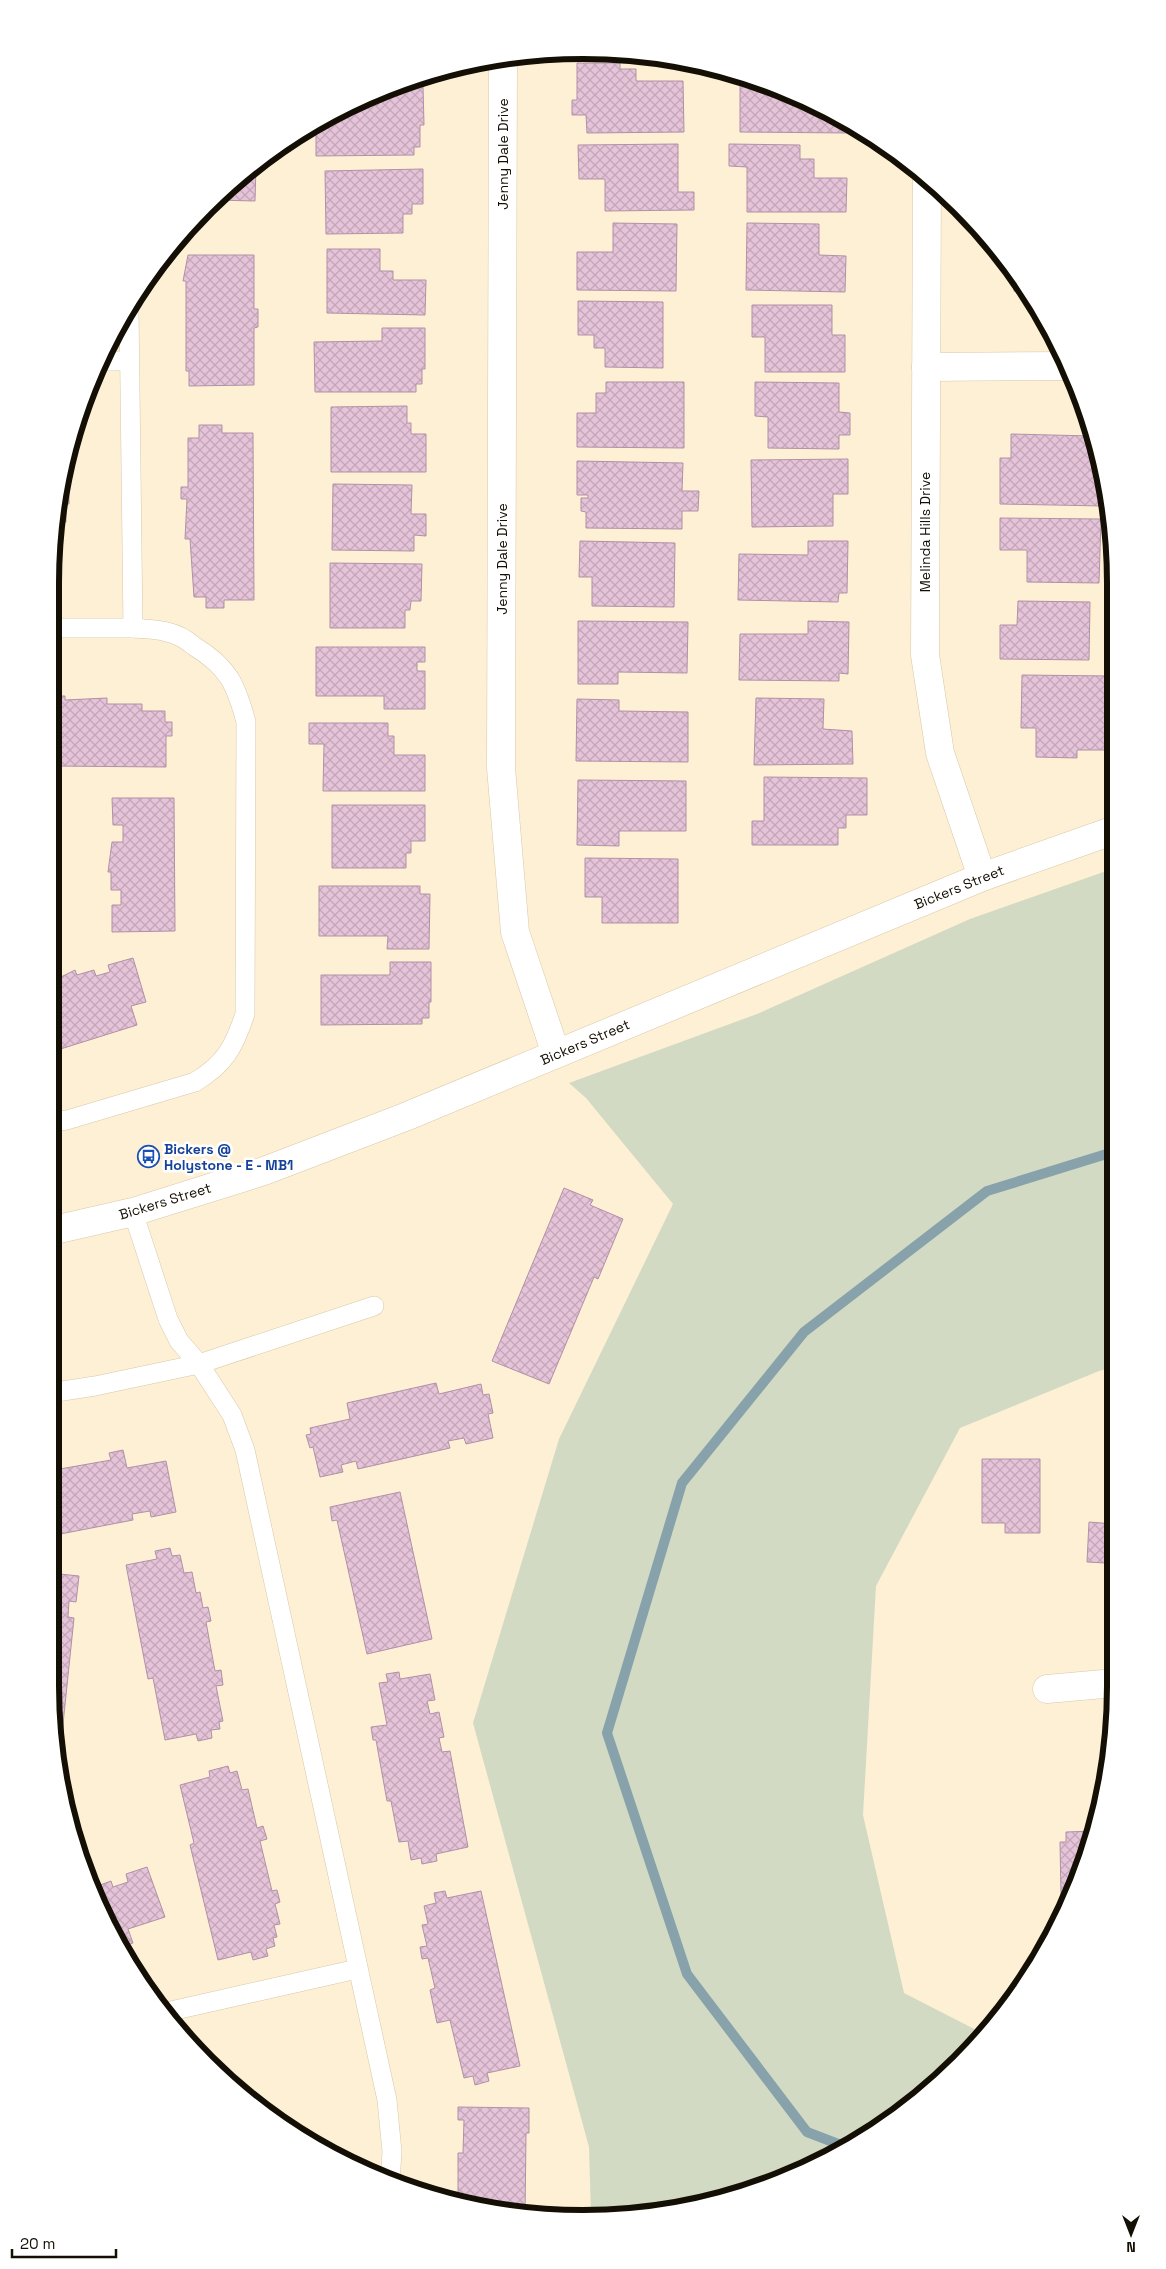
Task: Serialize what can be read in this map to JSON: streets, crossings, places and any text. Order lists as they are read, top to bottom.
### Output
{
  "streets": {
    "street": ["Jenny Dale Drive", "Melinda Hills Drive", "Bickers Street"]
  },
  "crossings": [
    ["Jenny Dale Drive", "Bickers Street"],
    ["Melinda Hills Drive", "Bickers Street"]
  ],
  "places": {
    "bus stop": ["Bickers @ Holystone - E - MB1"]
  },
  "scale_bar": "20 m",
  "north": "bottom"
}
